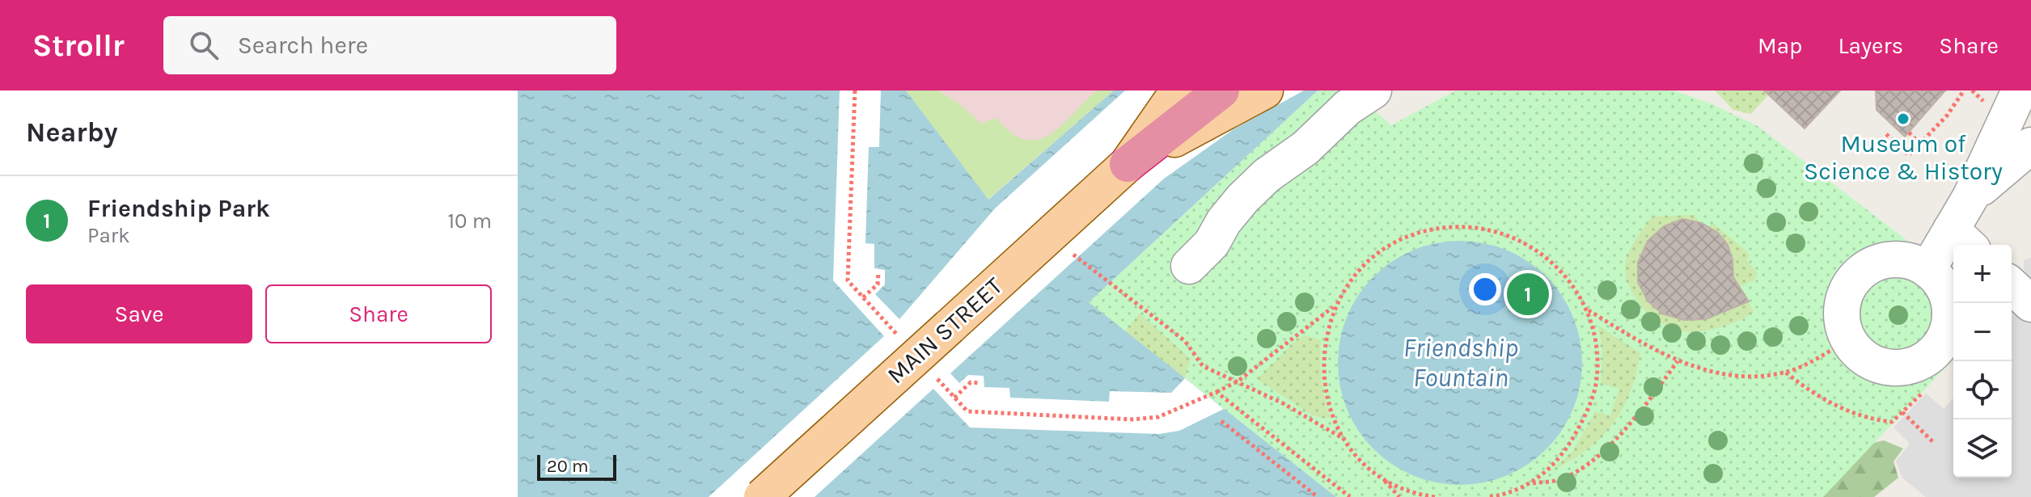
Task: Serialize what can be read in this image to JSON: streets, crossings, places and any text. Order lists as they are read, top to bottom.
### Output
{
  "streets": {
    "main road": ["MAIN STREET"]
  },
  "water": ["Friendship Fountain"],
  "places": ["Museum of Science & History"],
  "scale_bar": "20 m",
  "page": {
    "header": "Strollr",
    "search": "Search here",
    "nav": ["Map", "Layers", "Share"],
    "heading": "Nearby",
    "list": [
      {
        "mark": "1",
        "name": "Friendship Park",
        "note": "Park",
        "value": "10 m"
      }
    ],
    "map_buttons": ["+", "−"],
    "buttons": ["Save", "Share"],
    "pins": "1",
    "scale": "20 m"
  }
}
